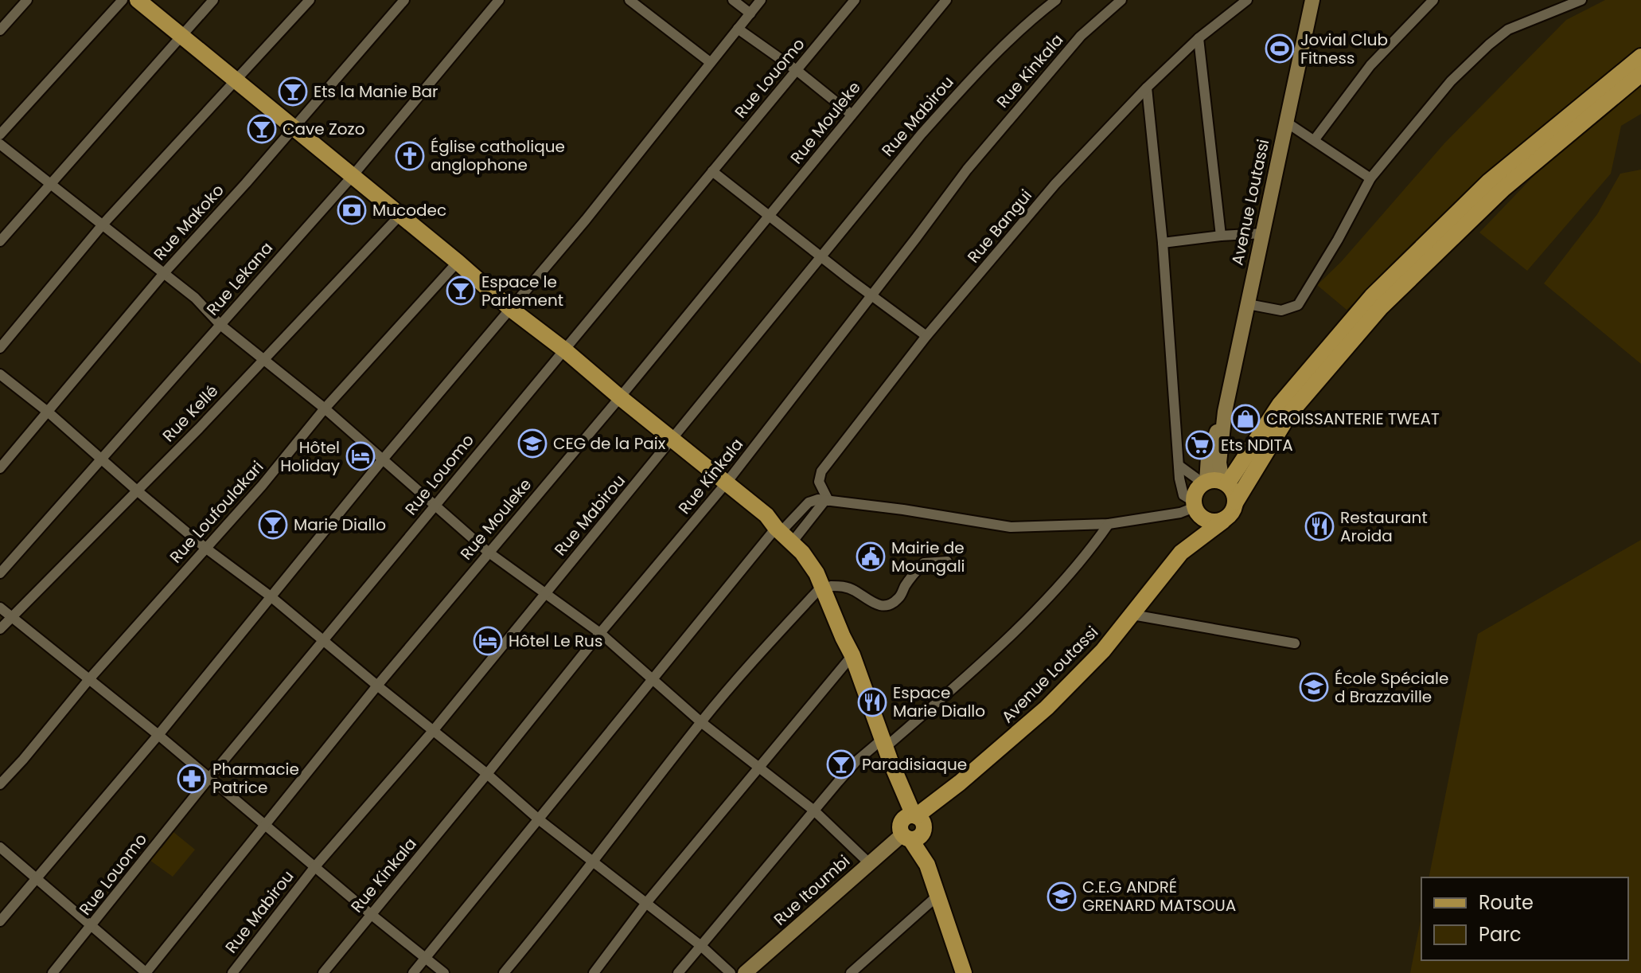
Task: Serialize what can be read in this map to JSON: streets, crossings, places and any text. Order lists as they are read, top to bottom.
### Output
{
  "streets": {
    "main road": ["Avenue Loutassi", "Rue Itoumbi"],
    "street": [
      "Rue Kinkala",
      "Rue Louomo",
      "Rue Mabirou",
      "Rue Mouleke",
      "Rue Makoko",
      "Rue Bangui",
      "Rue Lekana",
      "Rue Kellé",
      "Rue Loufoulakari"
    ]
  },
  "crossings": [
    ["Avenue Loutassi", "Rue Itoumbi"]
  ],
  "places": {
    "sports": ["Jovial Club Fitness"],
    "bar": [
      "Ets la Manie Bar",
      "Cave Zozo",
      "Espace le Parlement",
      "Marie Diallo",
      "Paradisiaque"
    ],
    "church": ["Église catholique anglophone"],
    "bank": ["Mucodec"],
    "shop": ["CROISSANTERIE TWEAT"],
    "school or university": ["CEG de la Paix", "École Spéciale d Brazzaville", "C.E.G ANDRÉ GRENARD MATSOUA"],
    "supermarket": ["Ets NDITA"],
    "hotel": ["Hôtel Holiday", "Hôtel Le Rus"],
    "restaurant": ["Restaurant Aroida", "Espace Marie Diallo"],
    "public building": ["Mairie de Moungali"],
    "pharmacy": ["Pharmacie Patrice"]
  },
  "legend": ["Route", "Parc"]
}
